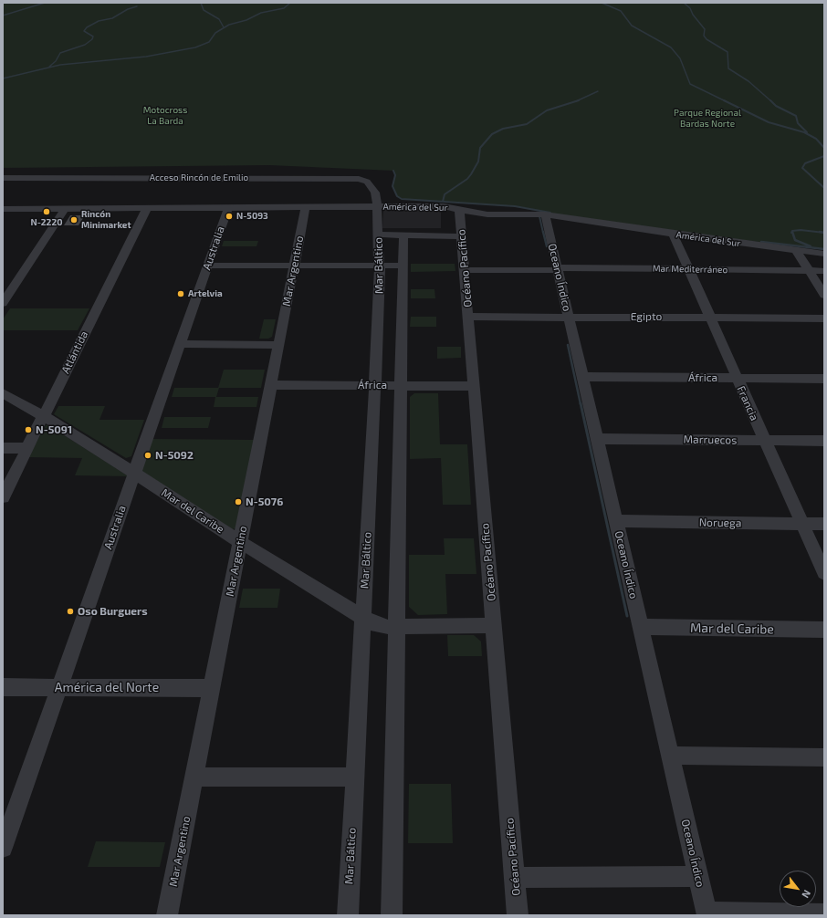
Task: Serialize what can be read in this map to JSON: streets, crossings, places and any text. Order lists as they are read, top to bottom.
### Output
{
  "streets": {
    "street": [
      "Acceso Rincón de Emilio",
      "América del Sur",
      "Australia",
      "Mar Báltico",
      "Océano Pacífico",
      "Mar Mediterráneo",
      "Mar Argentino",
      "Oceano Índico",
      "Egipto",
      "Atlántida",
      "África",
      "Francia",
      "Marruecos",
      "Mar del Caribe",
      "Noruega",
      "América del Norte"
    ]
  },
  "crossings": [
    ["Acceso Rincón de Emilio", "América del Sur"],
    ["Acceso Rincón de Emilio", "Mar Báltico"],
    ["América del Sur", "Australia"],
    ["América del Sur", "Mar Báltico"],
    ["América del Sur", "Océano Pacífico"],
    ["América del Sur", "Mar Argentino"],
    ["América del Sur", "Oceano Índico"],
    ["América del Sur", "Atlántida"],
    ["América del Sur", "Francia"],
    ["Australia", "Mar del Caribe"],
    ["Australia", "América del Norte"],
    ["Mar Báltico", "África"],
    ["Mar Báltico", "Mar del Caribe"],
    ["Océano Pacífico", "Mar Mediterráneo"],
    ["Océano Pacífico", "Egipto"],
    ["Océano Pacífico", "África"],
    ["Océano Pacífico", "Mar del Caribe"],
    ["Mar Mediterráneo", "Oceano Índico"],
    ["Mar Mediterráneo", "Francia"],
    ["Mar Argentino", "África"],
    ["Mar Argentino", "Mar del Caribe"],
    ["Mar Argentino", "América del Norte"],
    ["Oceano Índico", "Egipto"],
    ["Oceano Índico", "África"],
    ["Oceano Índico", "Marruecos"],
    ["Oceano Índico", "Mar del Caribe"],
    ["Oceano Índico", "Noruega"],
    ["Egipto", "Francia"],
    ["Atlántida", "Mar del Caribe"],
    ["África", "Francia"],
    ["Francia", "Marruecos"],
    ["Francia", "Noruega"]
  ],
  "parks": ["Motocross La Barda", "Parque Regional Bardas Norte"],
  "places": [
    "N-2220",
    "N-5093",
    "Rincón Minimarket",
    "Artelvia",
    "N-5091",
    "N-5092",
    "N-5076",
    "Oso Burguers"
  ],
  "north": "bottom right"
}
